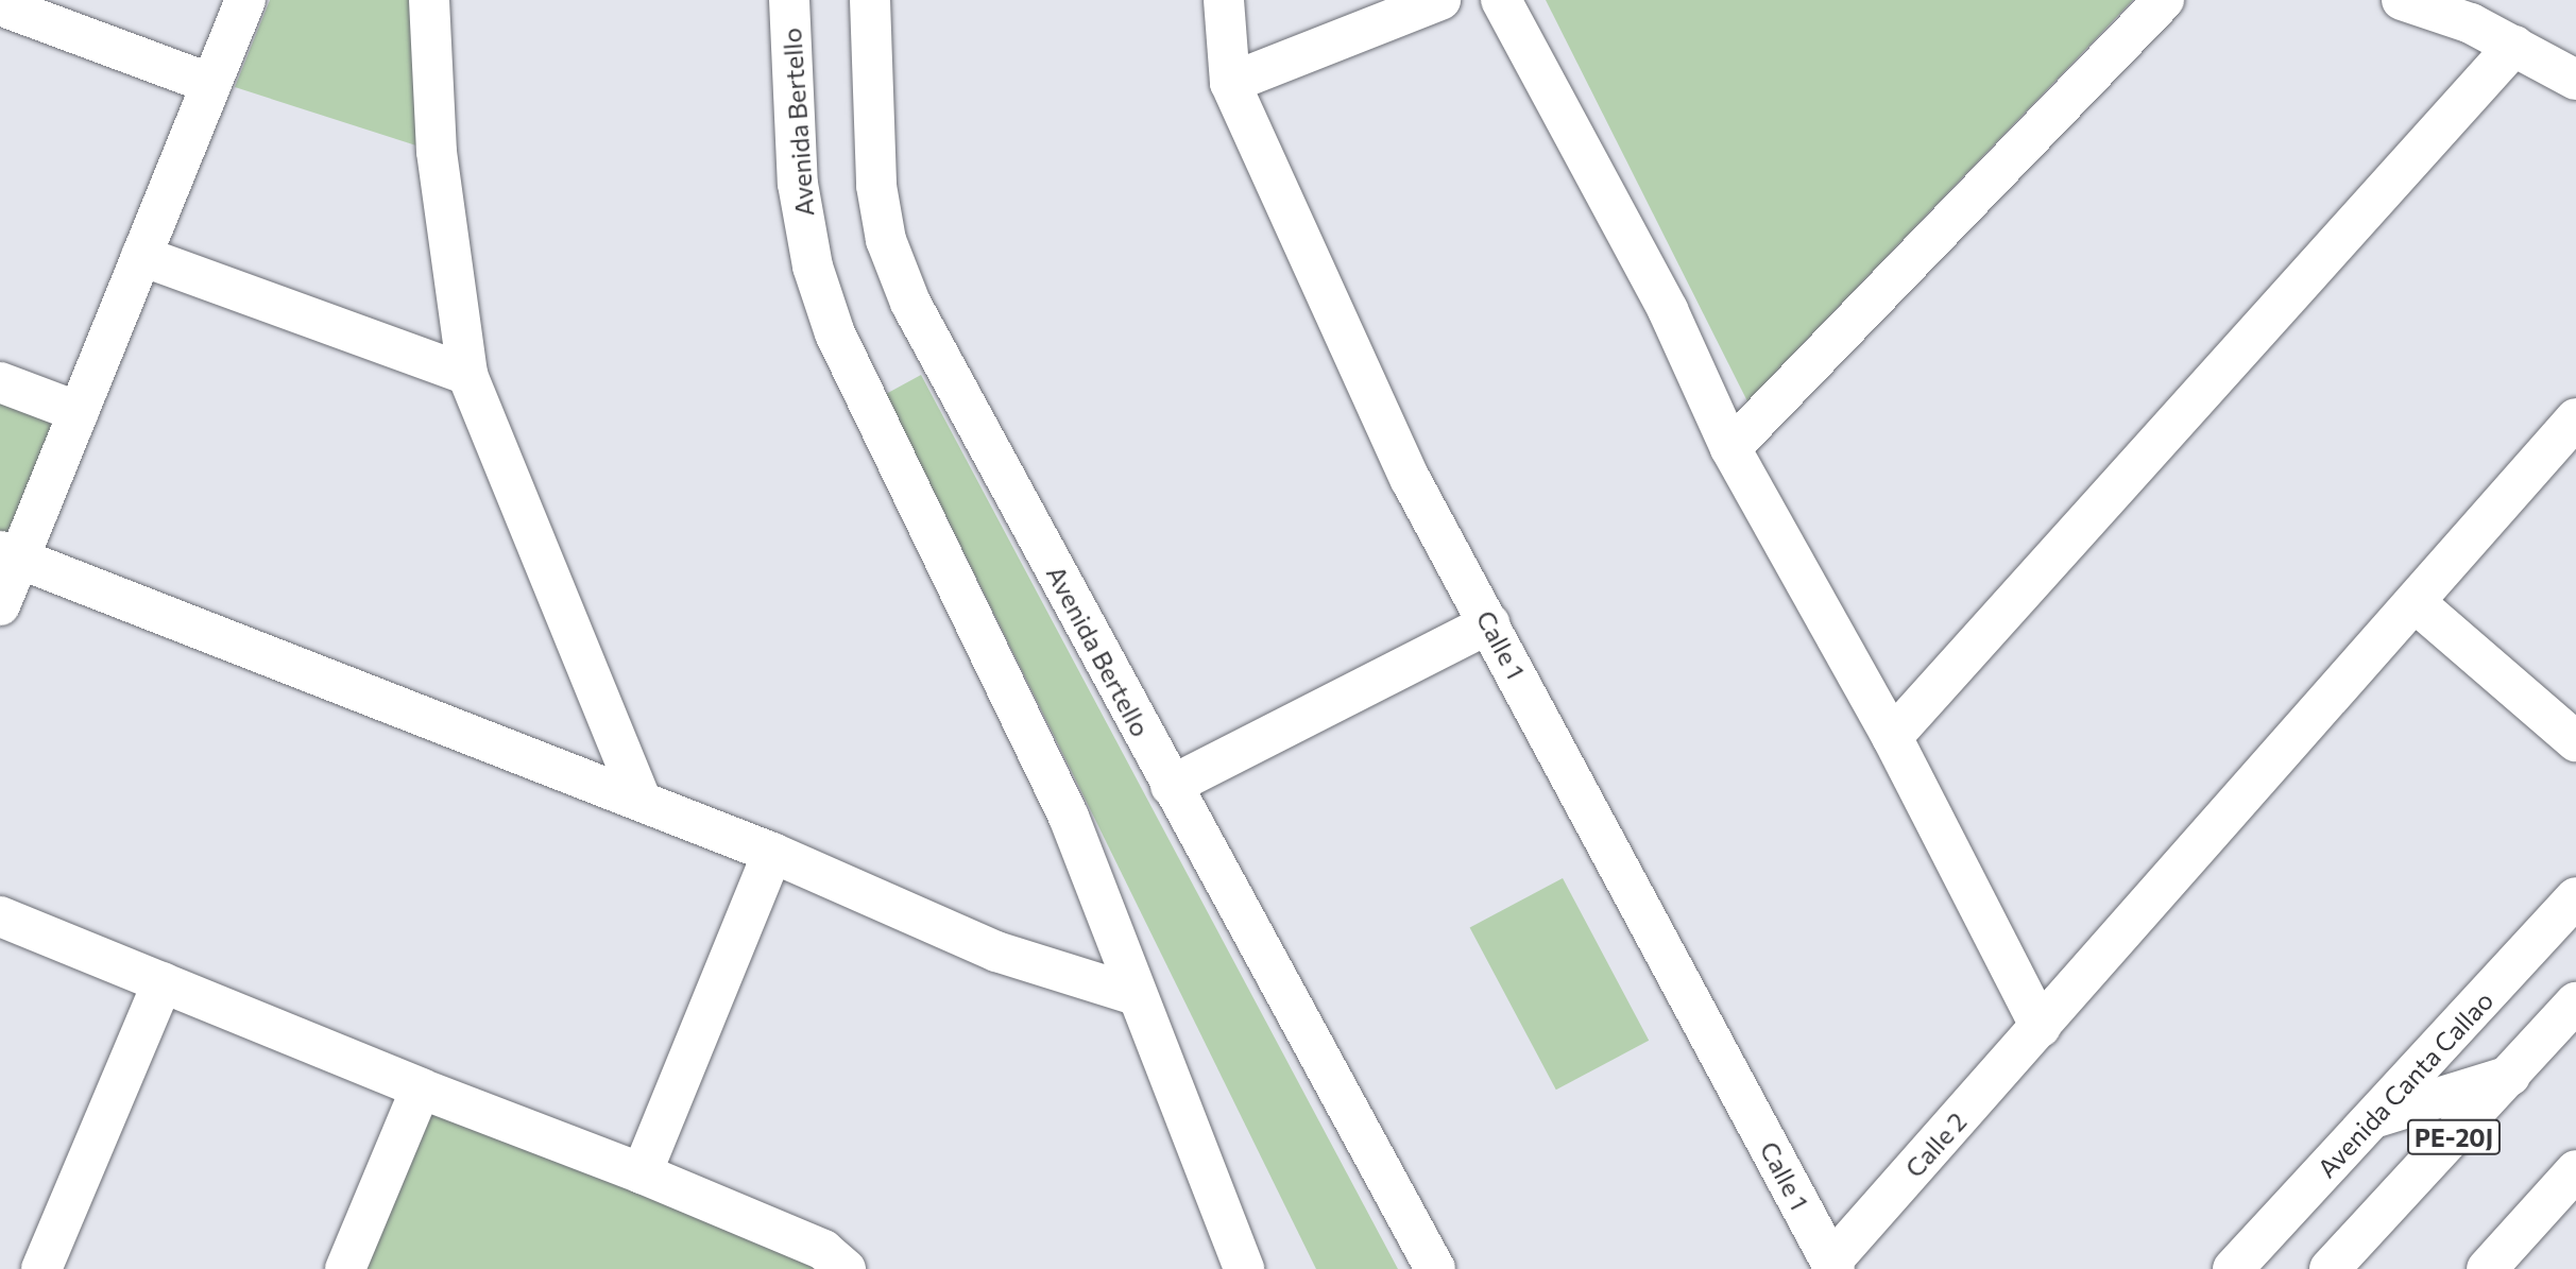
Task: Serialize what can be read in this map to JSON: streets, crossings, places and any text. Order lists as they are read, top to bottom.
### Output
{
  "streets": {
    "main road": [
      "Avenida Bertello",
      "Calle 1",
      "Avenida Canta Callao",
      "PE-20J",
      "Calle 2"
    ]
  },
  "crossings": [
    ["Calle 1", "Calle 2"]
  ]
}
